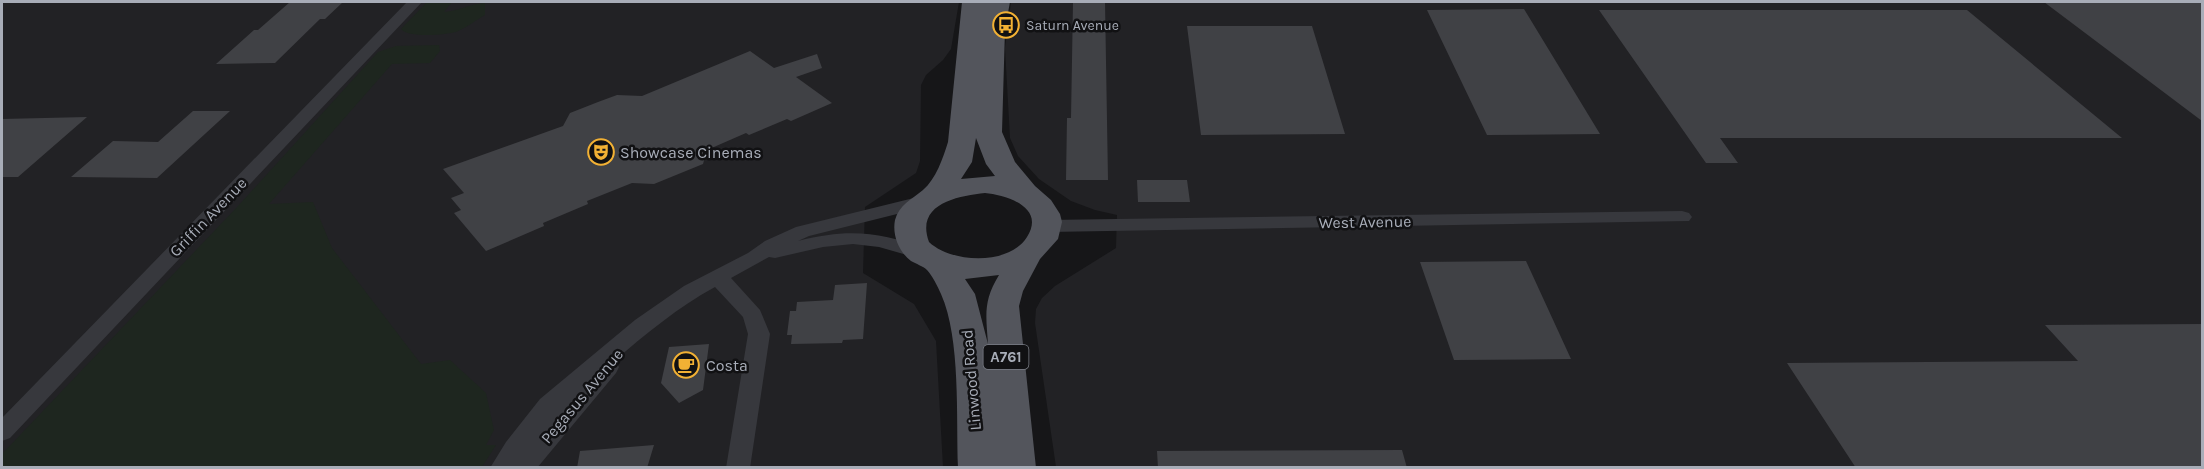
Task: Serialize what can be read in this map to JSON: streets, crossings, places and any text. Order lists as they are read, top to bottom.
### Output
{
  "streets": {
    "main road": ["A761", "Linwood Road"],
    "street": ["Griffin Avenue", "West Avenue", "Pegasus Avenue"]
  },
  "crossings": [
    ["West Avenue", "A761"],
    ["West Avenue", "Linwood Road"],
    ["West Avenue", "Pegasus Avenue"],
    ["A761", "Linwood Road"],
    ["A761", "Pegasus Avenue"],
    ["Linwood Road", "Pegasus Avenue"]
  ],
  "places": {
    "bus stop": ["Saturn Avenue"],
    "theatre": ["Showcase Cinemas"],
    "cafe": ["Costa"]
  }
}
